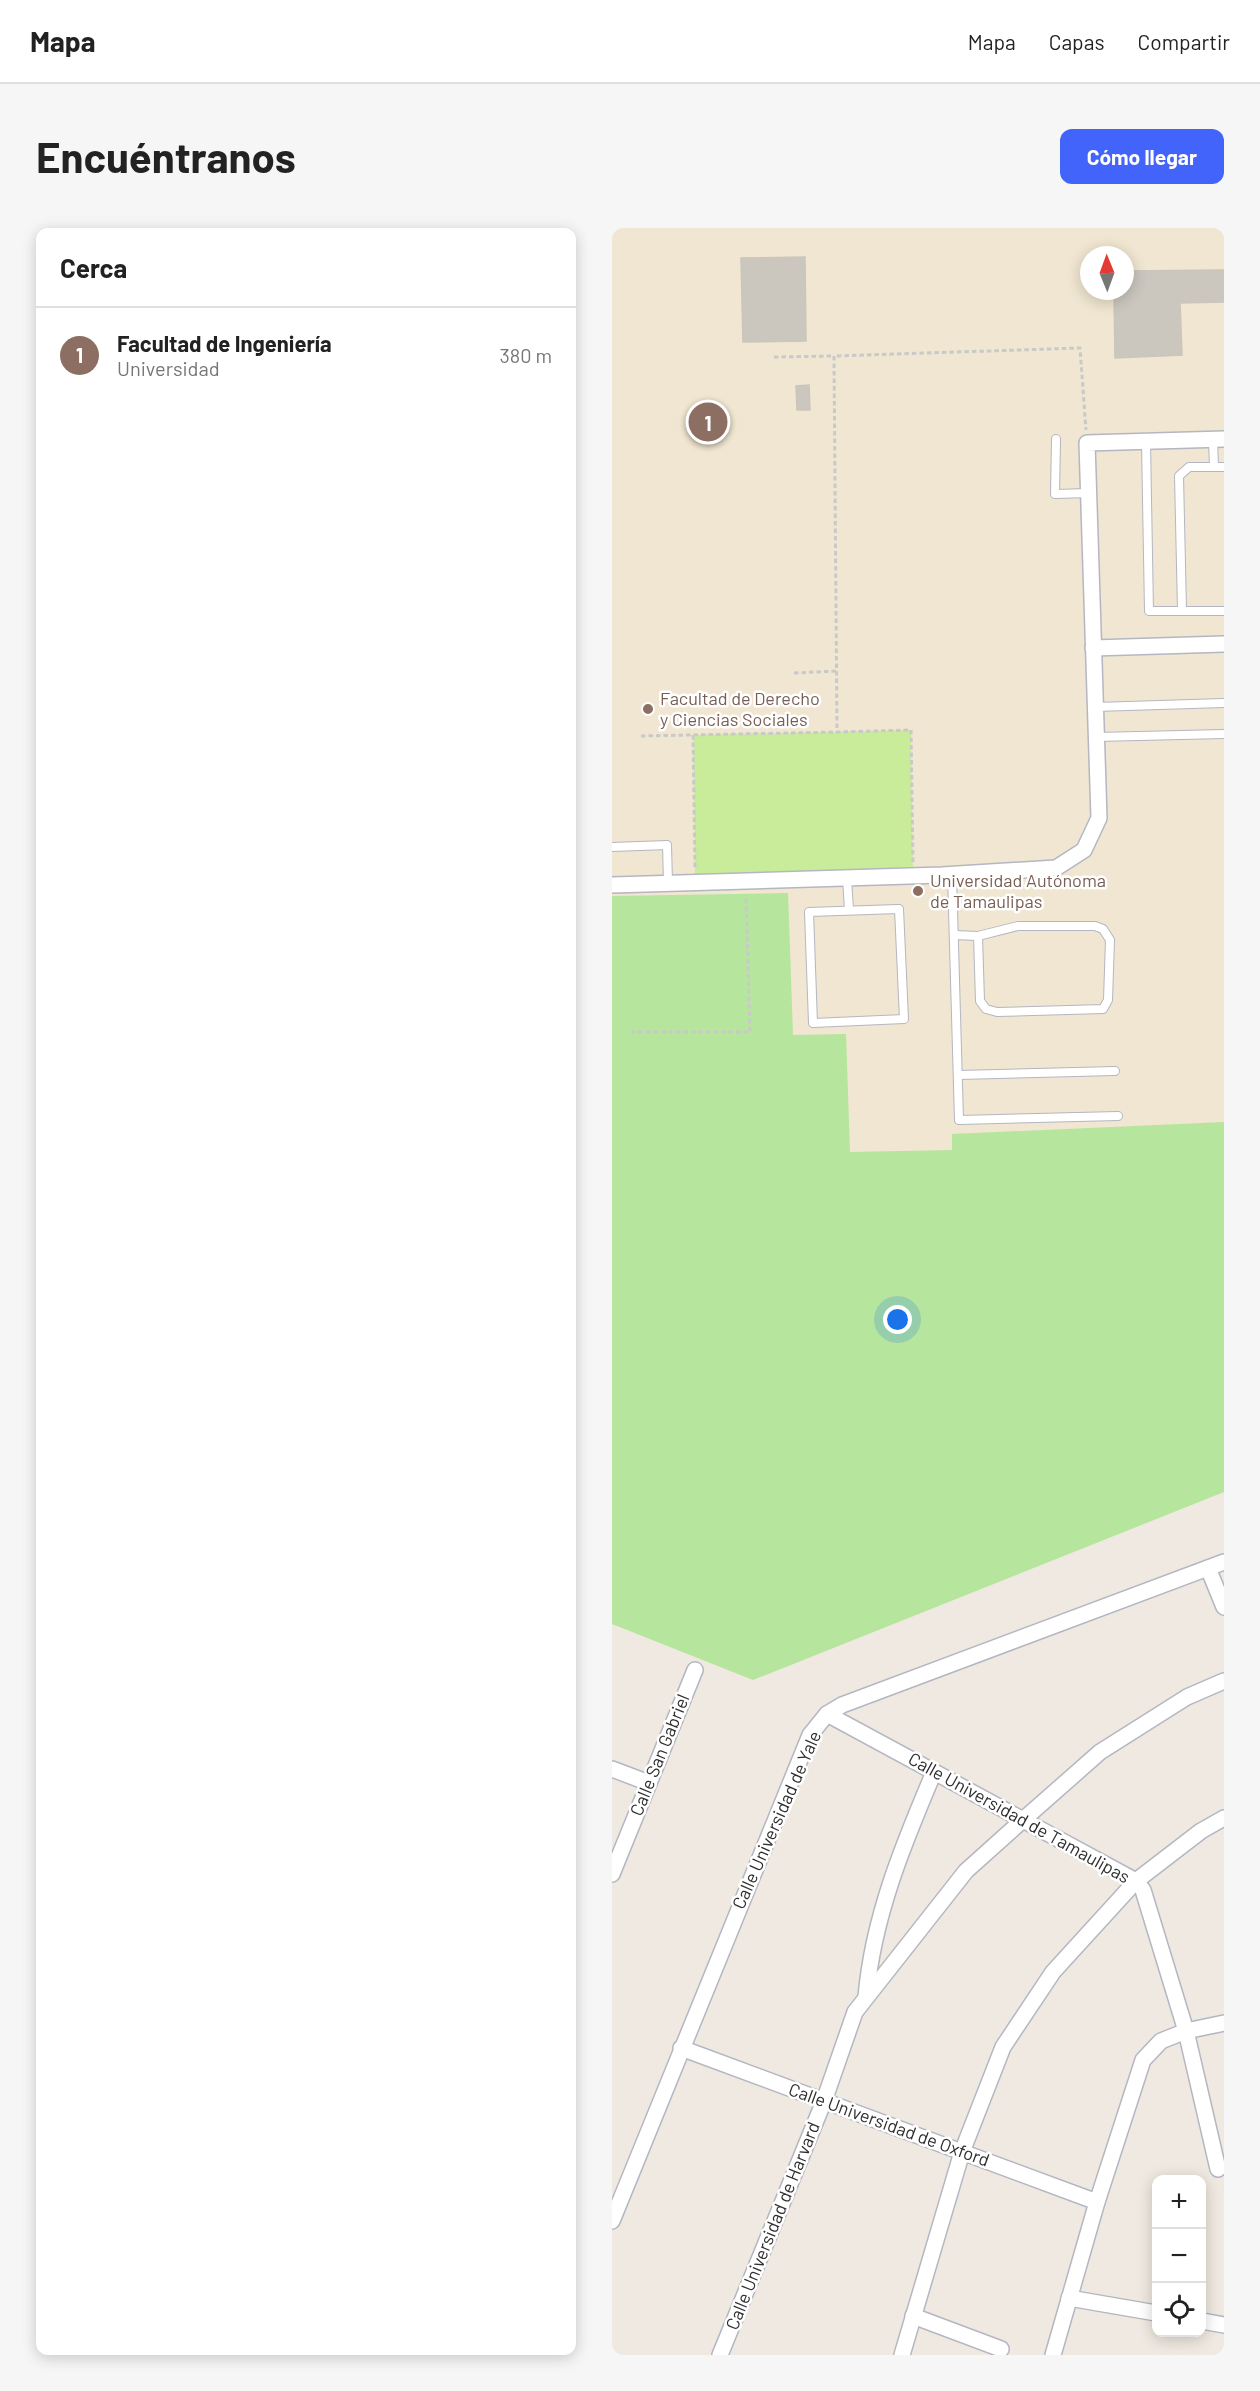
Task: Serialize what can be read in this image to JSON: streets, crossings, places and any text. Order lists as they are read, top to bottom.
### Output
{
  "streets": {
    "street": [
      "Calle San Gabriel",
      "Calle Universidad de Tamaulipas",
      "Calle Universidad de Yale",
      "Calle Universidad de Oxford",
      "Calle Universidad de Harvard"
    ]
  },
  "crossings": [
    ["Calle Universidad de Tamaulipas", "Calle Universidad de Yale"],
    ["Calle Universidad de Tamaulipas", "Calle Universidad de Harvard"],
    ["Calle Universidad de Yale", "Calle Universidad de Oxford"],
    ["Calle Universidad de Oxford", "Calle Universidad de Harvard"]
  ],
  "places": ["Facultad de Derecho y Ciencias Sociales", "Universidad Autónoma de Tamaulipas"],
  "north": "top",
  "page": {
    "header": "Mapa",
    "nav": ["Mapa", "Capas", "Compartir"],
    "buttons": "Cómo llegar",
    "title": "Encuéntranos",
    "heading": "Cerca",
    "list": [
      {
        "mark": "1",
        "name": "Facultad de Ingeniería",
        "note": "Universidad",
        "value": "380 m"
      }
    ],
    "pins": "1",
    "map_buttons": ["+", "−"]
  }
}
